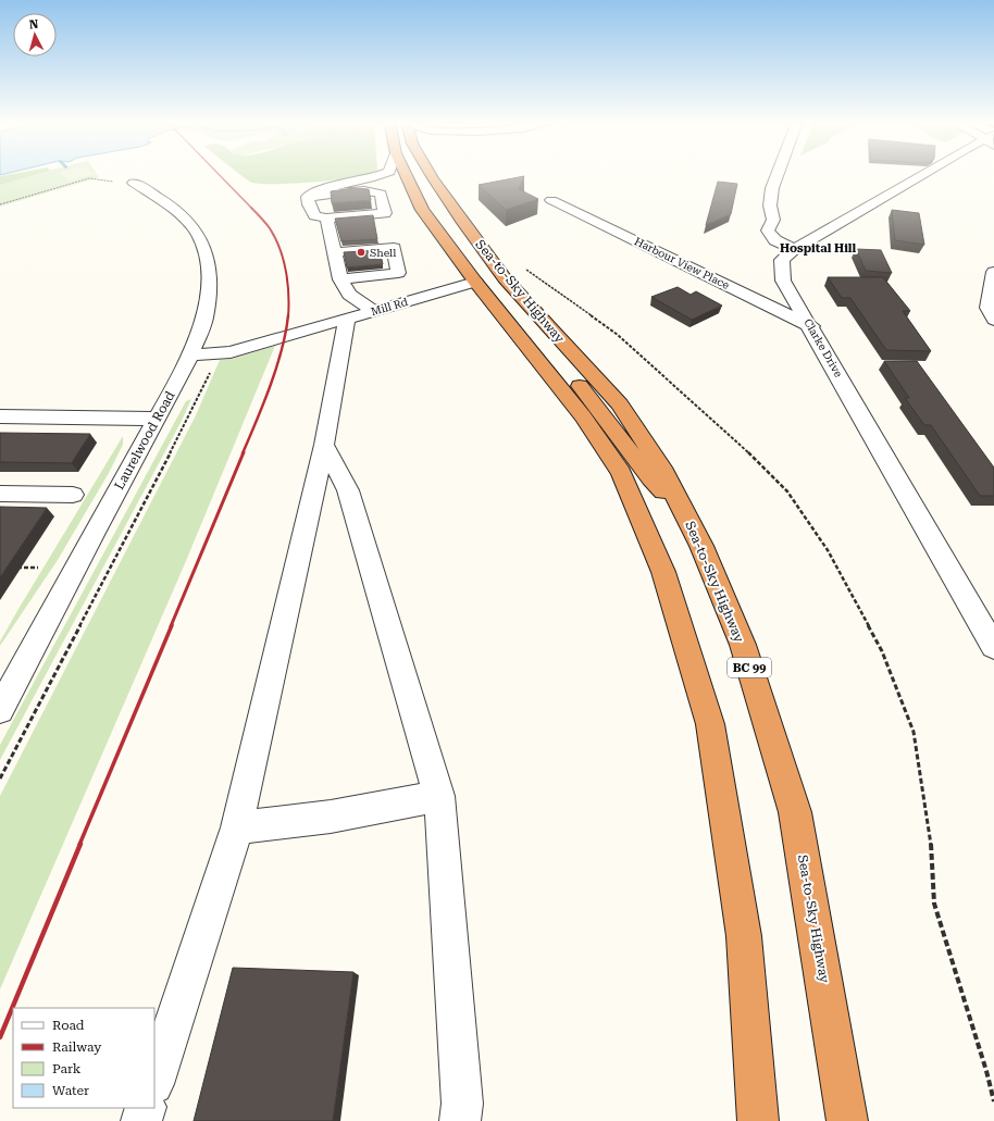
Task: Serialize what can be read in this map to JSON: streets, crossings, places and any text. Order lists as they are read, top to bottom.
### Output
{
  "streets": {
    "highway": ["Sea-to-Sky Highway", "BC 99"],
    "street": [
      "Harbour View Place",
      "Mill Rd",
      "Clarke Drive",
      "Laurelwood Road"
    ]
  },
  "crossings": [
    ["Harbour View Place", "Clarke Drive"],
    ["Sea-to-Sky Highway", "Mill Rd"],
    ["Mill Rd", "Laurelwood Road"]
  ],
  "districts": ["Hospital Hill"],
  "places": ["Shell"],
  "legend": [
    "Road",
    "Railway",
    "Park",
    "Water"
  ],
  "north": "top"
}
